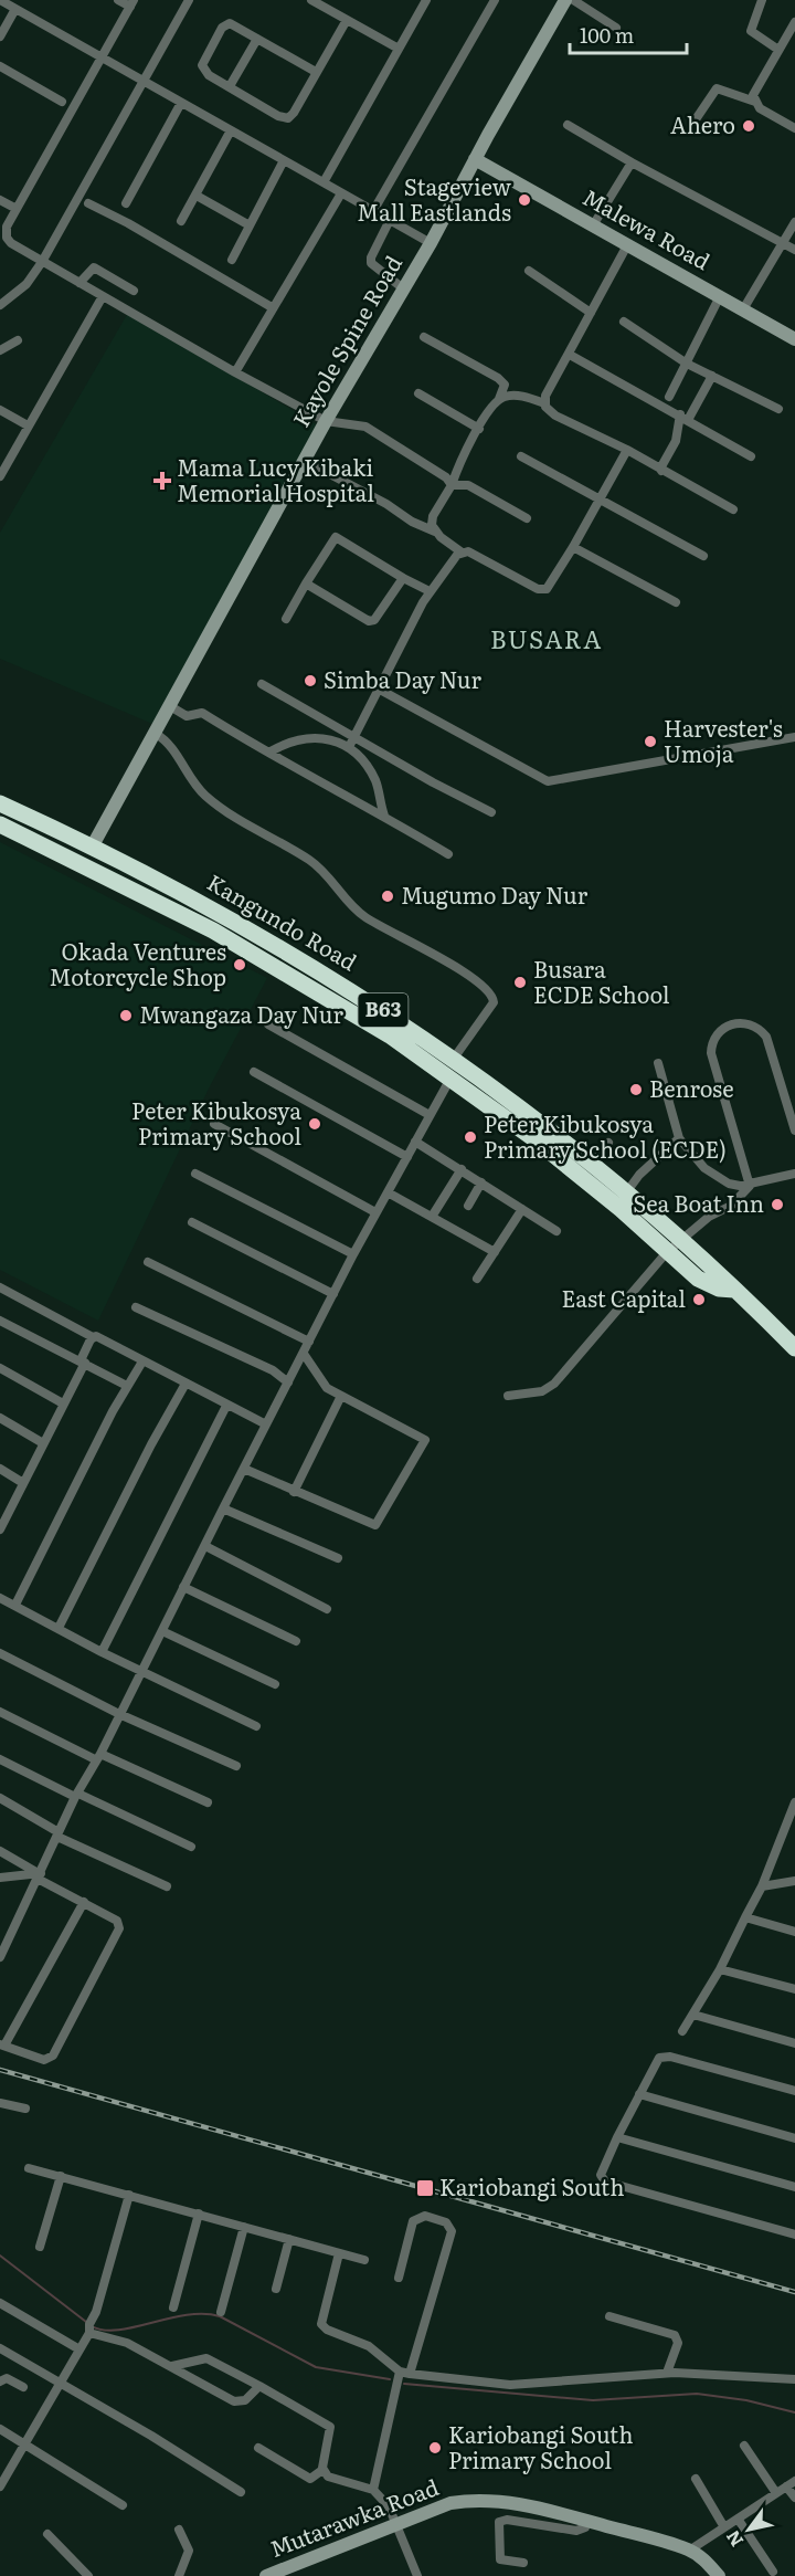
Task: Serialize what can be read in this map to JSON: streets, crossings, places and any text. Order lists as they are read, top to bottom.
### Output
{
  "streets": {
    "highway": ["Kangundo Road", "B63"],
    "main road": ["Malewa Road", "Kayole Spine Road", "Mutarawka Road"]
  },
  "crossings": [
    ["Malewa Road", "Kayole Spine Road"],
    ["Kayole Spine Road", "Kangundo Road"]
  ],
  "districts": ["BUSARA"],
  "places": {
    "other": [
      "Ahero",
      "Stageview Mall Eastlands",
      "Simba Day Nur",
      "Harvester's Umoja",
      "Mugumo Day Nur",
      "Okada Ventures Motorcycle Shop",
      "Busara ECDE School",
      "Mwangaza Day Nur",
      "Benrose",
      "Peter Kibukosya Primary School",
      "Peter Kibukosya Primary School (ECDE)",
      "Sea Boat Inn",
      "East Capital",
      "Kariobangi South Primary School"
    ],
    "health": ["Mama Lucy Kibaki Memorial Hospital"],
    "transit": ["Kariobangi South"]
  },
  "scale_bar": "100 m",
  "north": "bottom left"
}
